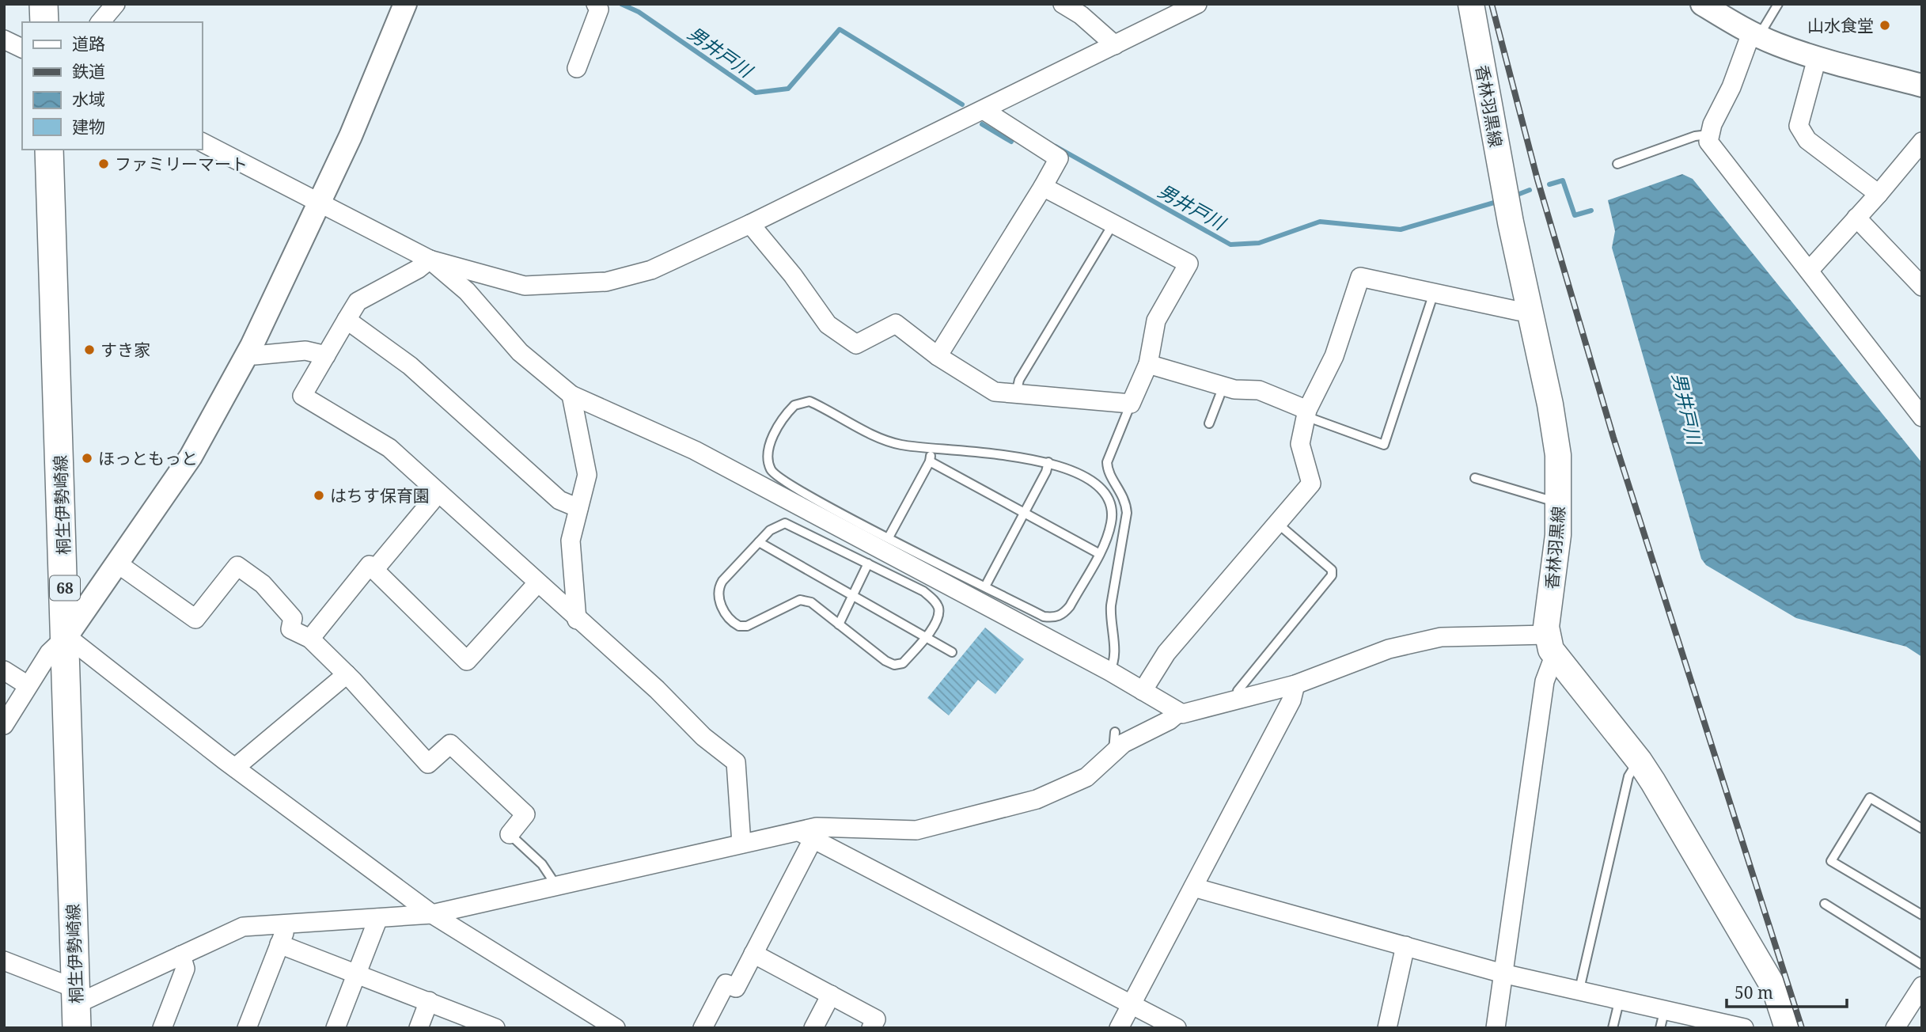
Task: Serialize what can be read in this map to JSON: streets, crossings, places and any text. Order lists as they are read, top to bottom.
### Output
{
  "streets": {
    "main road": ["香林羽黒線", "桐生伊勢崎線", "68"]
  },
  "water": ["男井戸川"],
  "places": [
    "山水食堂",
    "ファミリーマート",
    "すき家",
    "ほっともっと",
    "はちす保育園"
  ],
  "legend": [
    "道路",
    "鉄道",
    "水域",
    "建物"
  ],
  "scale_bar": "50 m"
}
